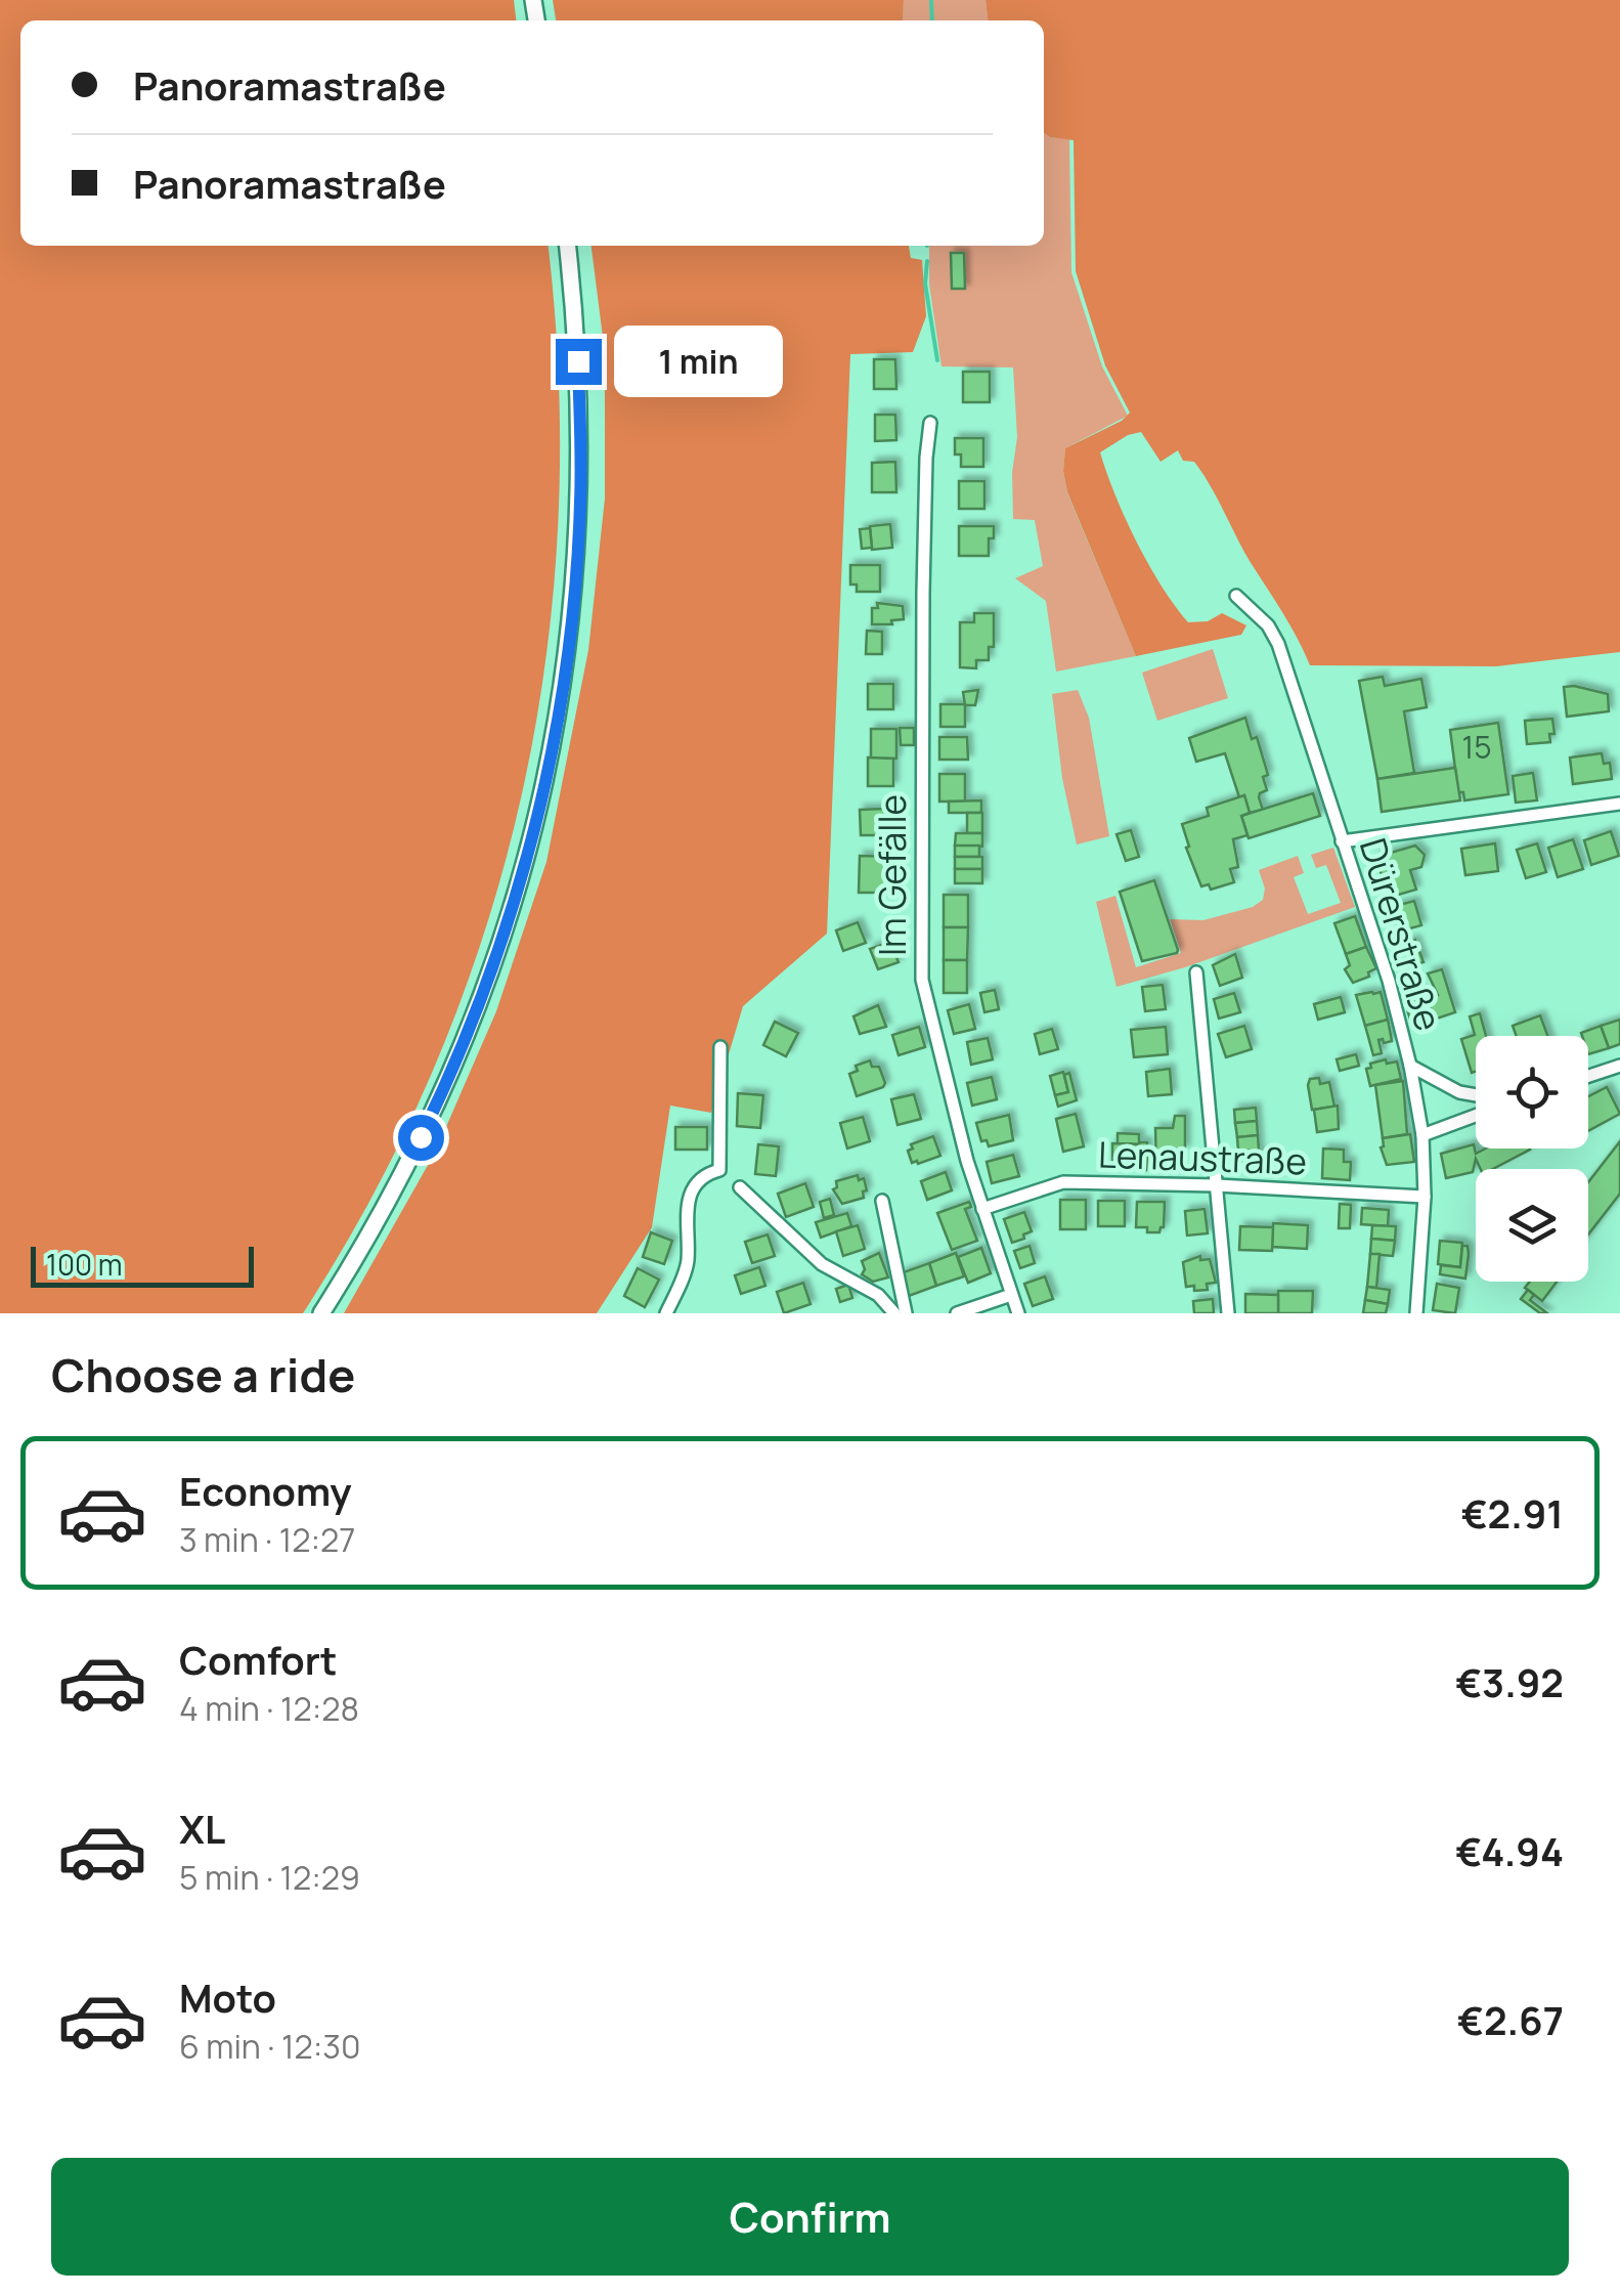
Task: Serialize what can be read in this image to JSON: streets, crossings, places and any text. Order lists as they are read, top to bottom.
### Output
{
  "streets": {
    "street": ["Im Gefälle", "Dürerstraße", "Lenaustraße"]
  },
  "crossings": [
    ["Im Gefälle", "Lenaustraße"],
    ["Dürerstraße", "Lenaustraße"]
  ],
  "house_numbers": ["15"],
  "scale_bar": "100 m",
  "page": {
    "banner": ["Panoramastraße", "Panoramastraße"],
    "bubble": "1 min",
    "scale": "100 m",
    "heading": "Choose a ride",
    "list": [
      {
        "name": "Economy",
        "note": "3 min · 12:27",
        "value": "€2.91"
      },
      {
        "name": "Comfort",
        "note": "4 min · 12:28",
        "value": "€3.92"
      },
      {
        "name": "XL",
        "note": "5 min · 12:29",
        "value": "€4.94"
      },
      {
        "name": "Moto",
        "note": "6 min · 12:30",
        "value": "€2.67"
      }
    ],
    "buttons": "Confirm"
  }
}
